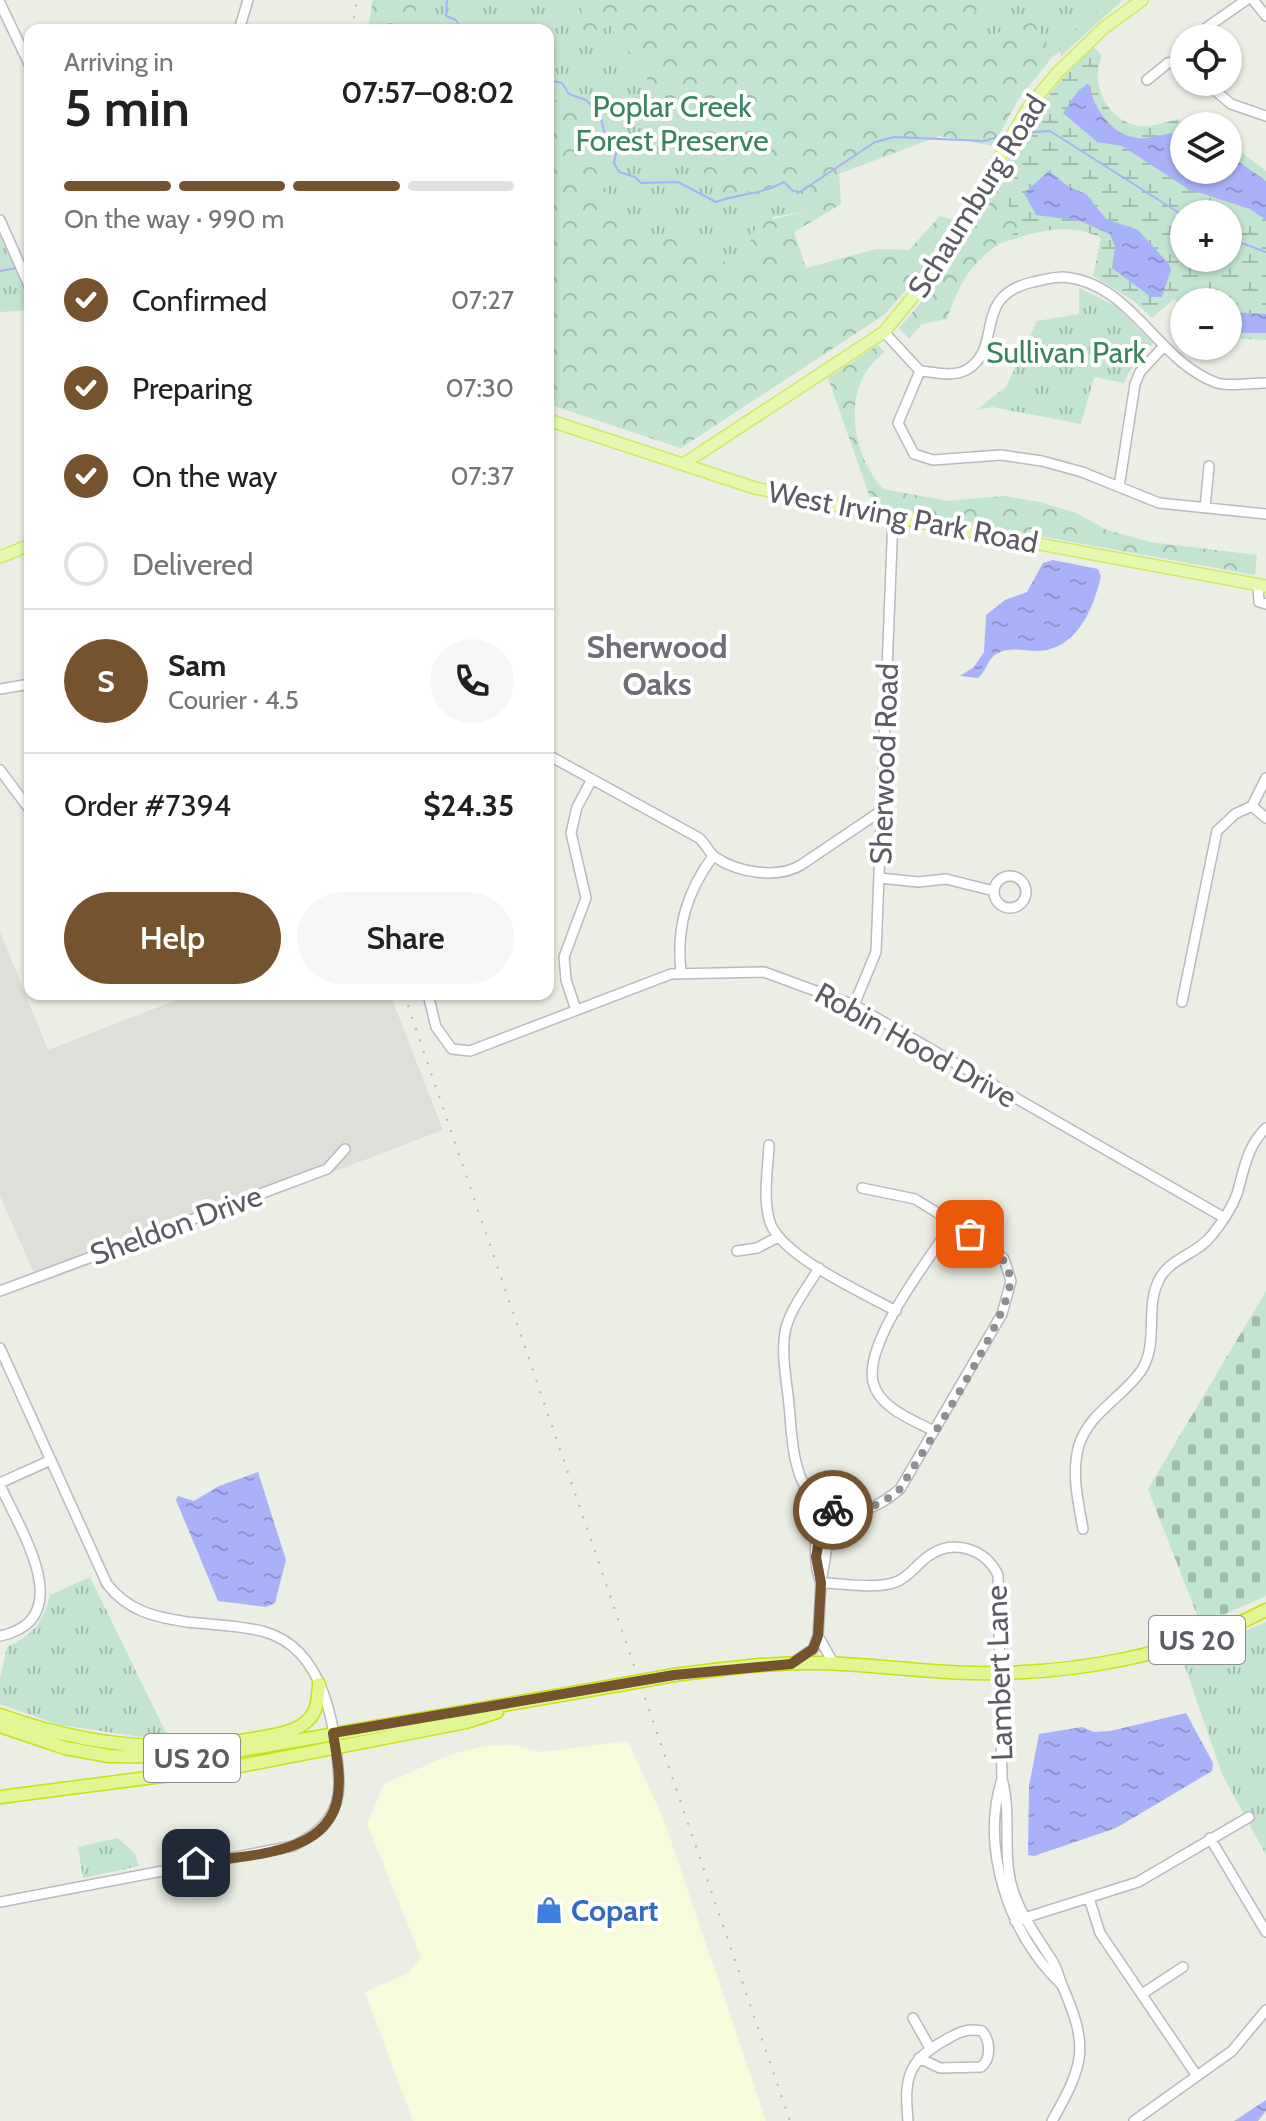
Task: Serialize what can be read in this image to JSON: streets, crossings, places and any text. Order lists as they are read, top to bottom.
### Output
{
  "streets": {
    "highway": ["US 20"],
    "main road": ["Schaumburg Road", "West Irving Park Road"],
    "street": [
      "Sherwood Road",
      "Robin Hood Drive",
      "Sheldon Drive",
      "Lambert Lane"
    ]
  },
  "crossings": [
    ["Schaumburg Road", "West Irving Park Road"],
    ["West Irving Park Road", "Sherwood Road"],
    ["Sherwood Road", "Robin Hood Drive"],
    ["US 20", "Lambert Lane"]
  ],
  "districts": ["Sherwood Oaks"],
  "parks": ["Poplar Creek Forest Preserve", "Sullivan Park"],
  "places": {
    "shop": ["Copart"]
  },
  "page": {
    "map_buttons": ["+", "−"],
    "heading": ["5 min", "Arriving in", "07:57–08:02"],
    "panel": [
      "Sam",
      "Courier · 4.5",
      "Order #7394",
      "$24.35"
    ],
    "bar": "On the way · 990 m",
    "list": [
      ["Confirmed", "07:27"],
      ["Preparing", "07:30"],
      ["On the way", "07:37"],
      "Delivered"
    ],
    "round": "S",
    "buttons": ["Help", "Share"]
  }
}
